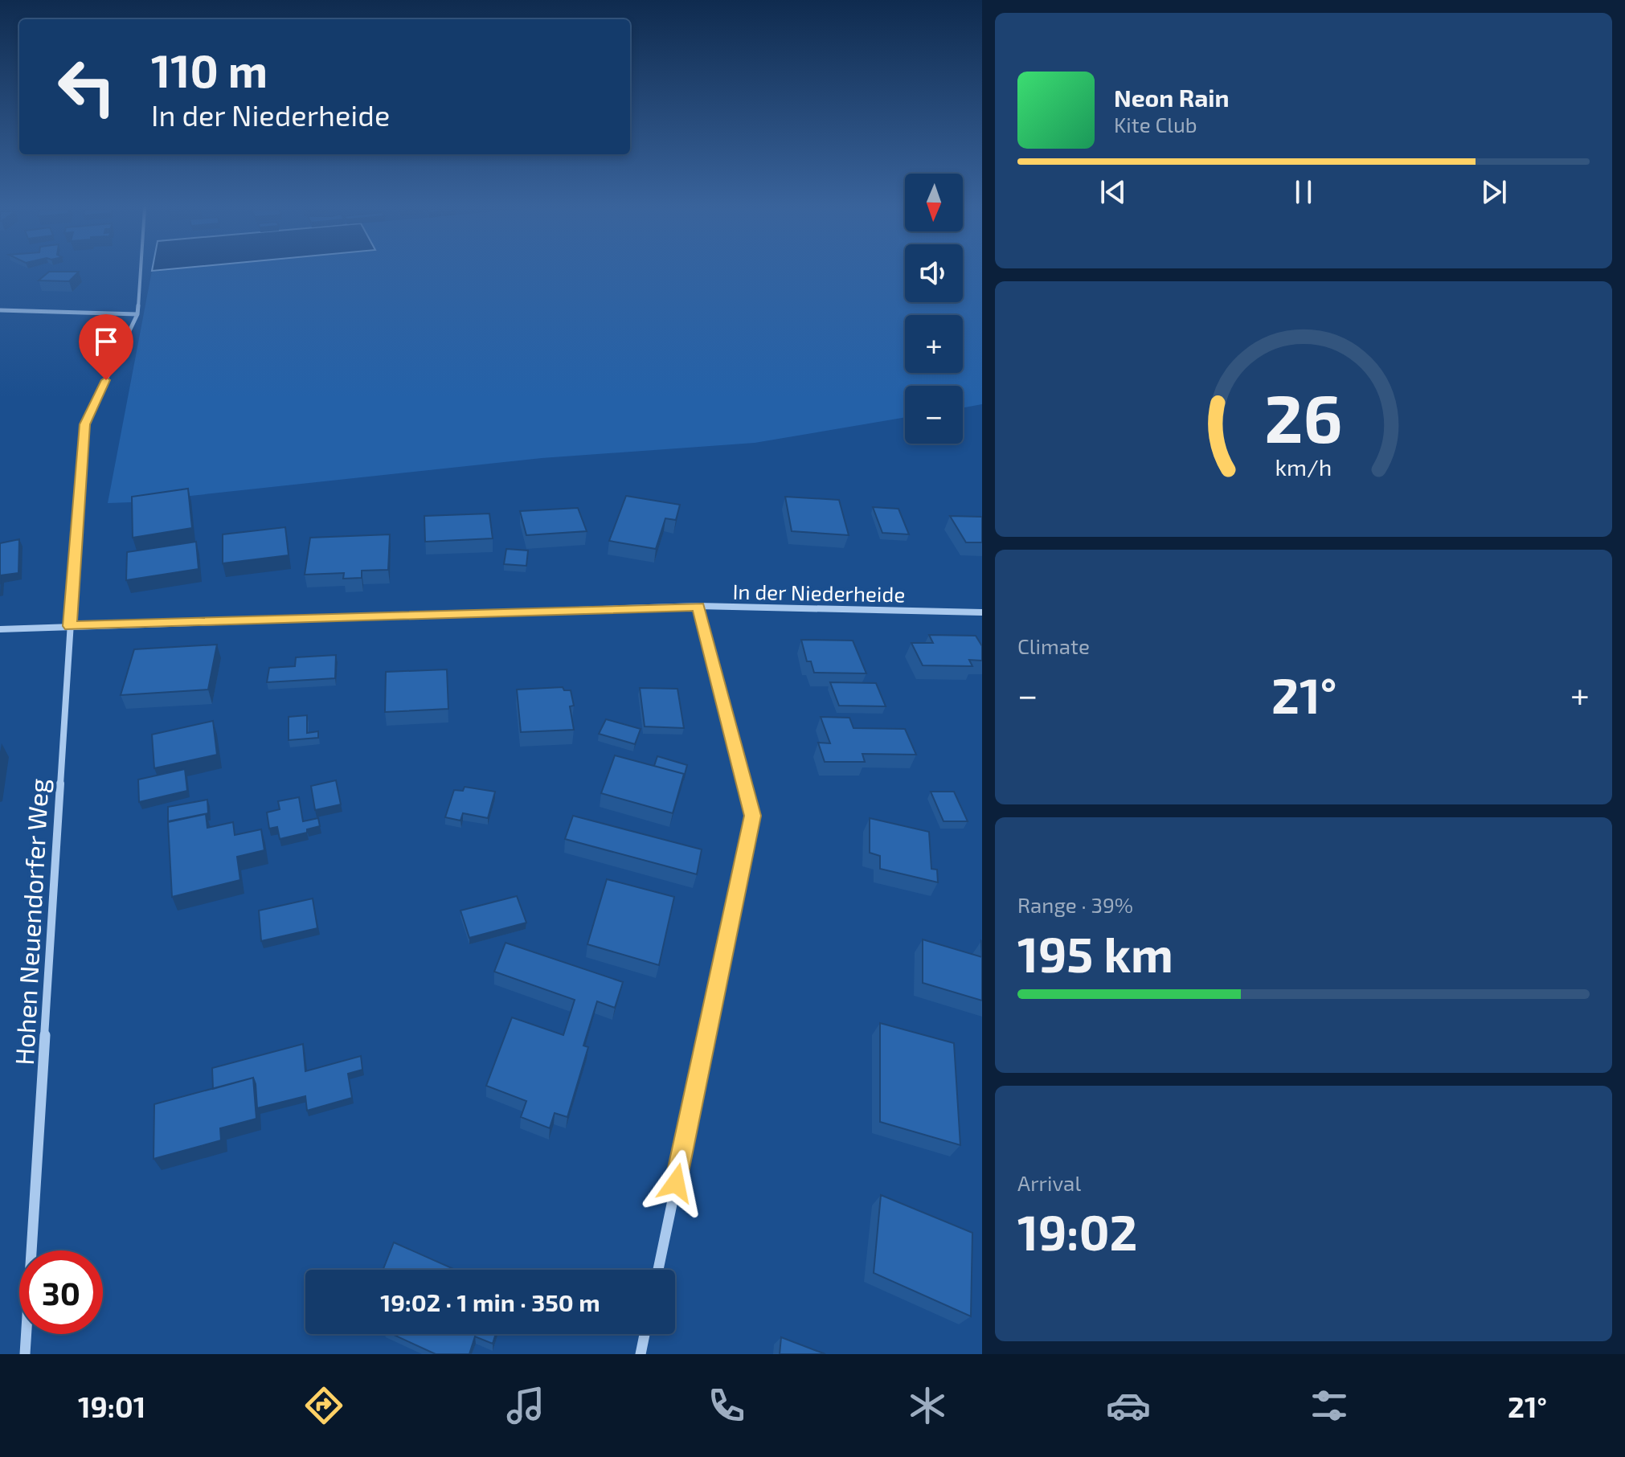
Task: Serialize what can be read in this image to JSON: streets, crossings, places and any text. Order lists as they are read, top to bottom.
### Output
{
  "streets": {
    "street": ["In der Niederheide", "Hohen Neuendorfer Weg"]
  },
  "crossings": [
    ["In der Niederheide", "Hohen Neuendorfer Weg"]
  ],
  "north": "bottom",
  "page": {
    "turn": ["110 m", "In der Niederheide"],
    "song": ["Neon Rain", "Kite Club"],
    "map_buttons": ["+", "−"],
    "tile": [
      "Climate",
      ["Range · 39%", "195 km"],
      ["Arrival", "19:02"]
    ],
    "heat": ["−", "21°", "+"],
    "limit": "30",
    "trip": "19:02 · 1 min · 350 m",
    "tabs": ["19:01", "21°"],
    "gauge": ["26", "km/h"]
  }
}
